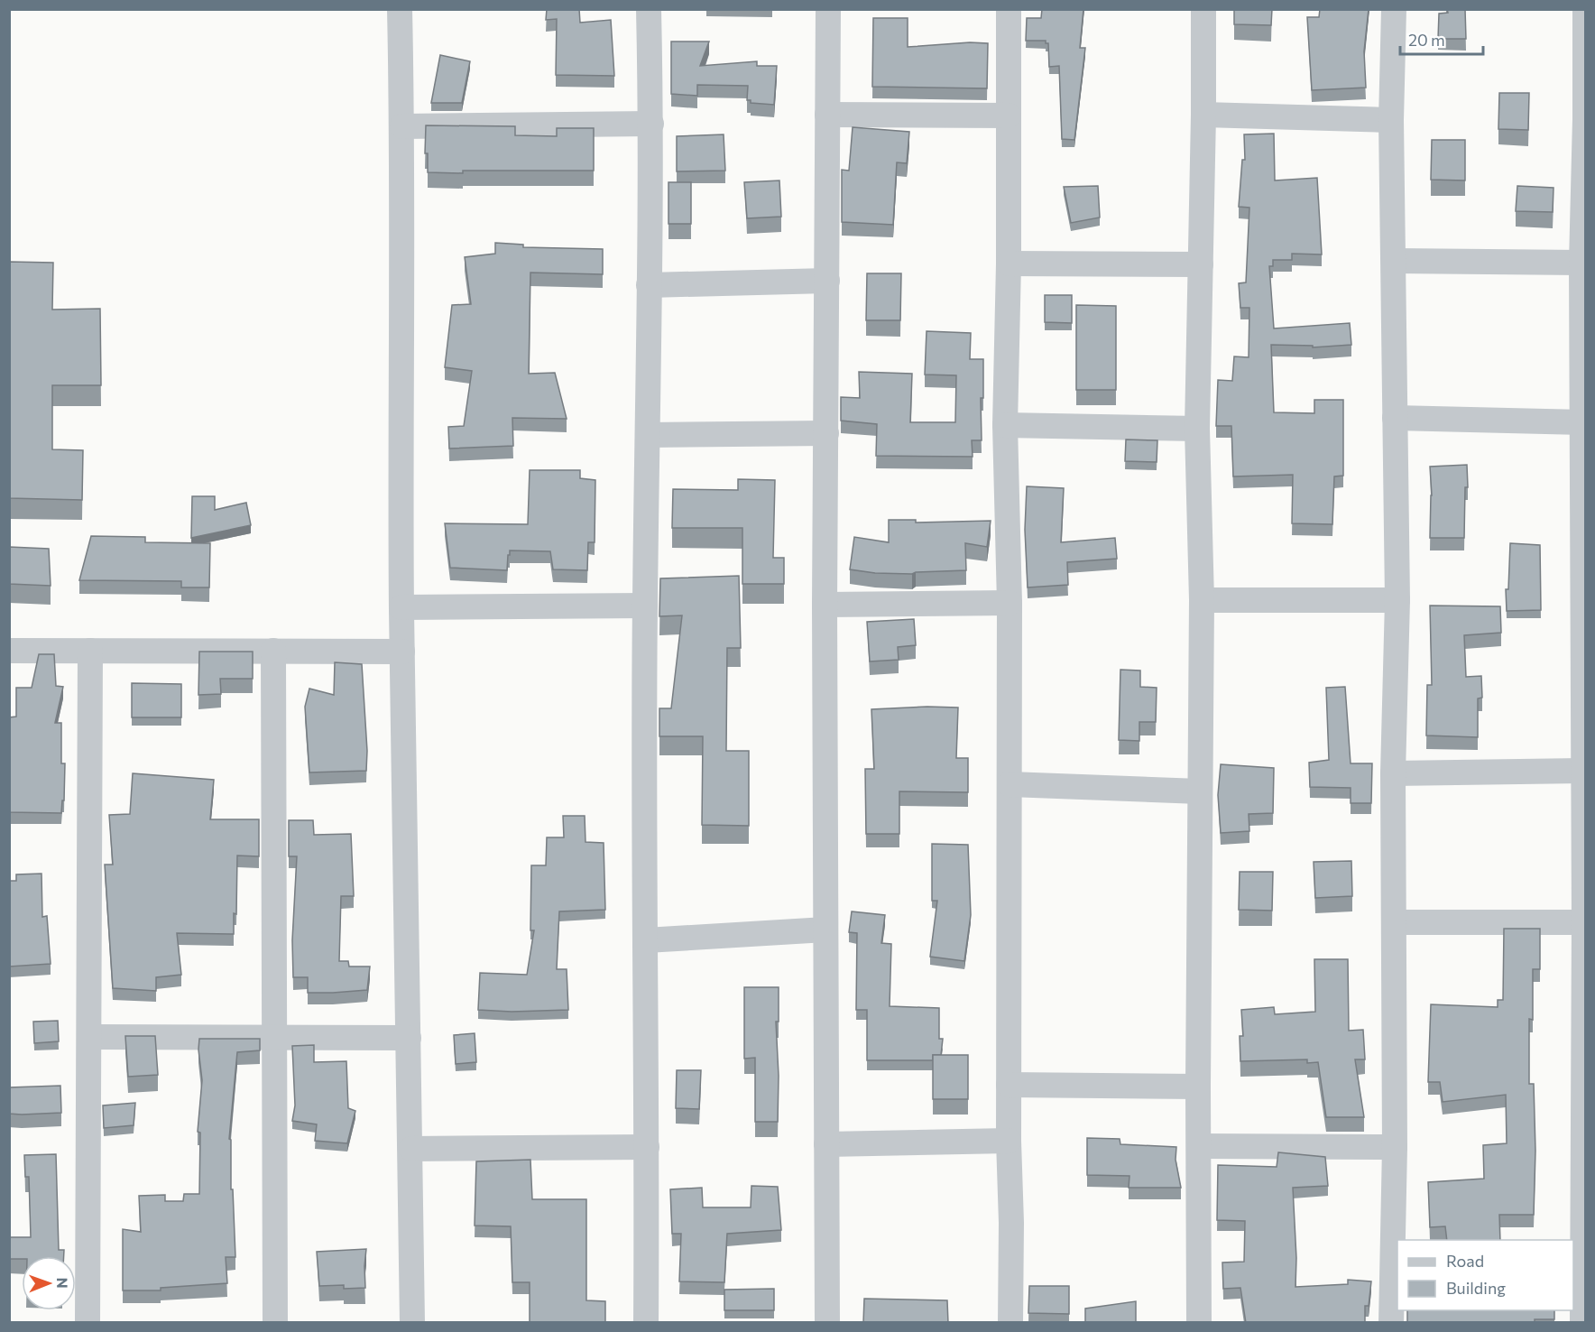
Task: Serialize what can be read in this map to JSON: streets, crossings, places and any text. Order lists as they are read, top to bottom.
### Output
{
  "legend": ["Road", "Building"],
  "scale_bar": "20 m",
  "north": "right"
}
